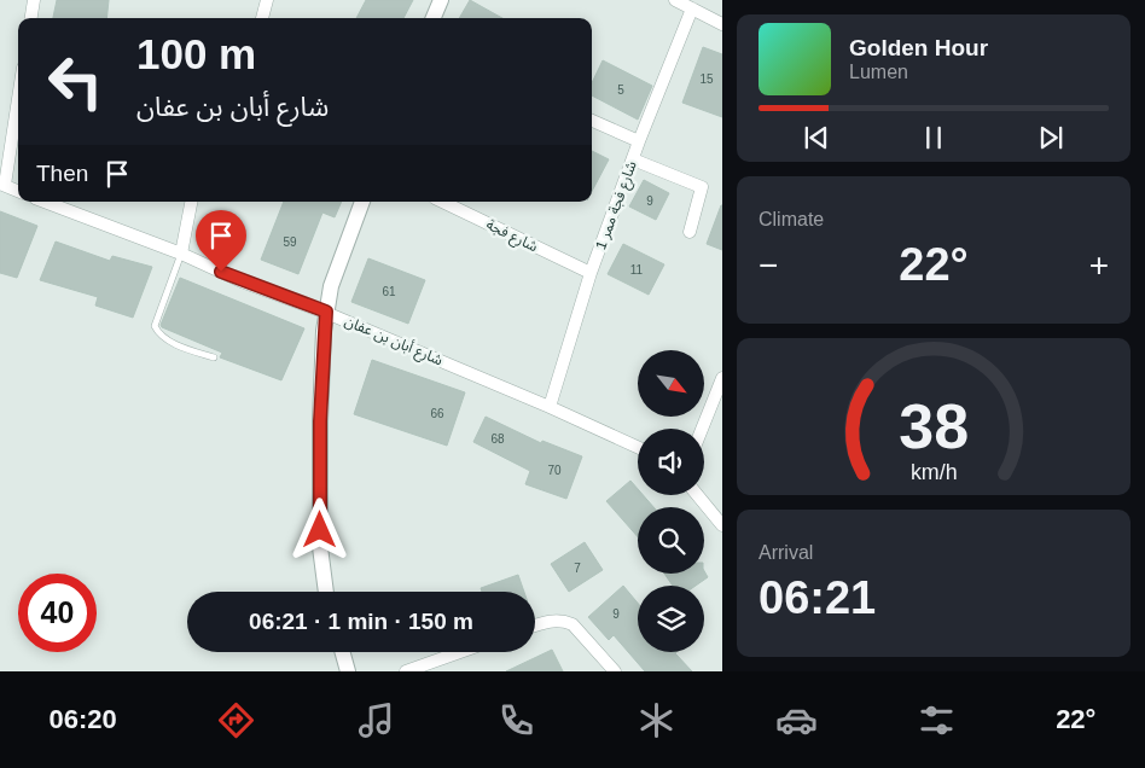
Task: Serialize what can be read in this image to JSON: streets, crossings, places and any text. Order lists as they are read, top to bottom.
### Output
{
  "streets": {
    "street": ["شارع فجة ممر 1", "شارع فجة", "شارع أبان بن عفان"]
  },
  "crossings": [
    ["شارع فجة ممر 1", "شارع فجة"],
    ["شارع فجة ممر 1", "شارع أبان بن عفان"]
  ],
  "house_numbers": [
    "15",
    "5",
    "9",
    "59",
    "11",
    "61",
    "66",
    "68",
    "70",
    "7",
    "9"
  ],
  "north": "bottom right",
  "page": {
    "turn": ["100 m", "شارع أبان بن عفان"],
    "song": ["Golden Hour", "Lumen"],
    "then": "Then",
    "tile": [
      "Climate",
      ["Arrival", "06:21"]
    ],
    "heat": ["−", "22°", "+"],
    "limit": "40",
    "trip": "06:21 · 1 min · 150 m",
    "tabs": ["06:20", "22°"],
    "gauge": ["38", "km/h"]
  }
}
